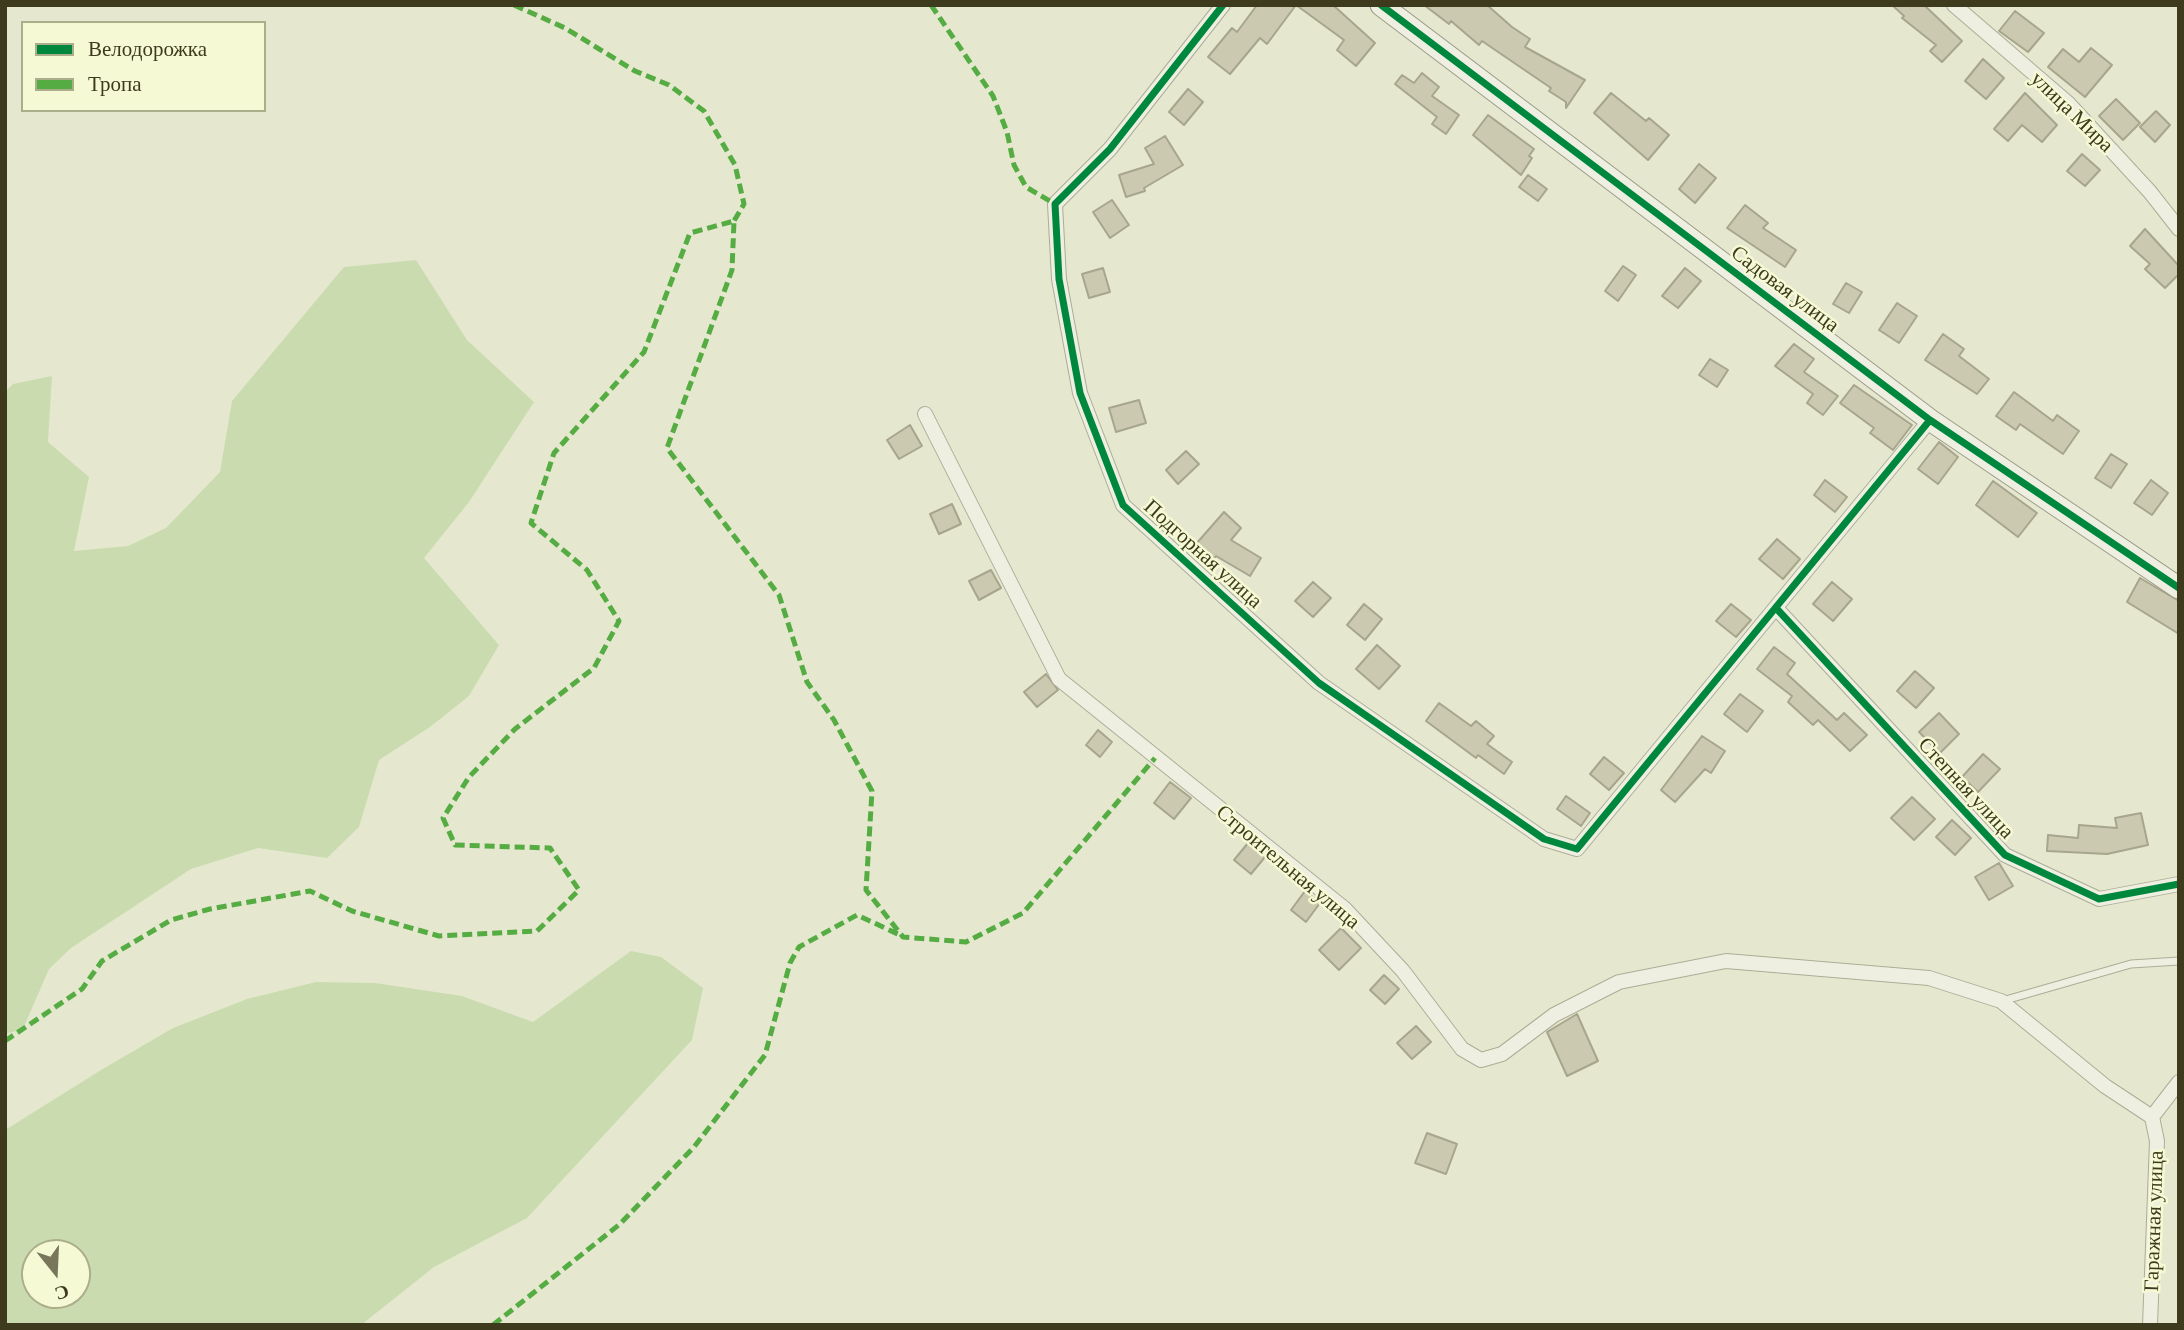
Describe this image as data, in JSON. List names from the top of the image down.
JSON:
{
  "streets": {
    "street": [
      "улица Мира",
      "Садовая улица",
      "Подгорная улица",
      "Степная улица",
      "Строительная улица",
      "Гаражная улица"
    ]
  },
  "crossings": [
    ["Подгорная улица", "Степная улица"],
    ["Строительная улица", "Гаражная улица"]
  ],
  "legend": ["Велодорожка", "Тропа"],
  "north": "bottom"
}
